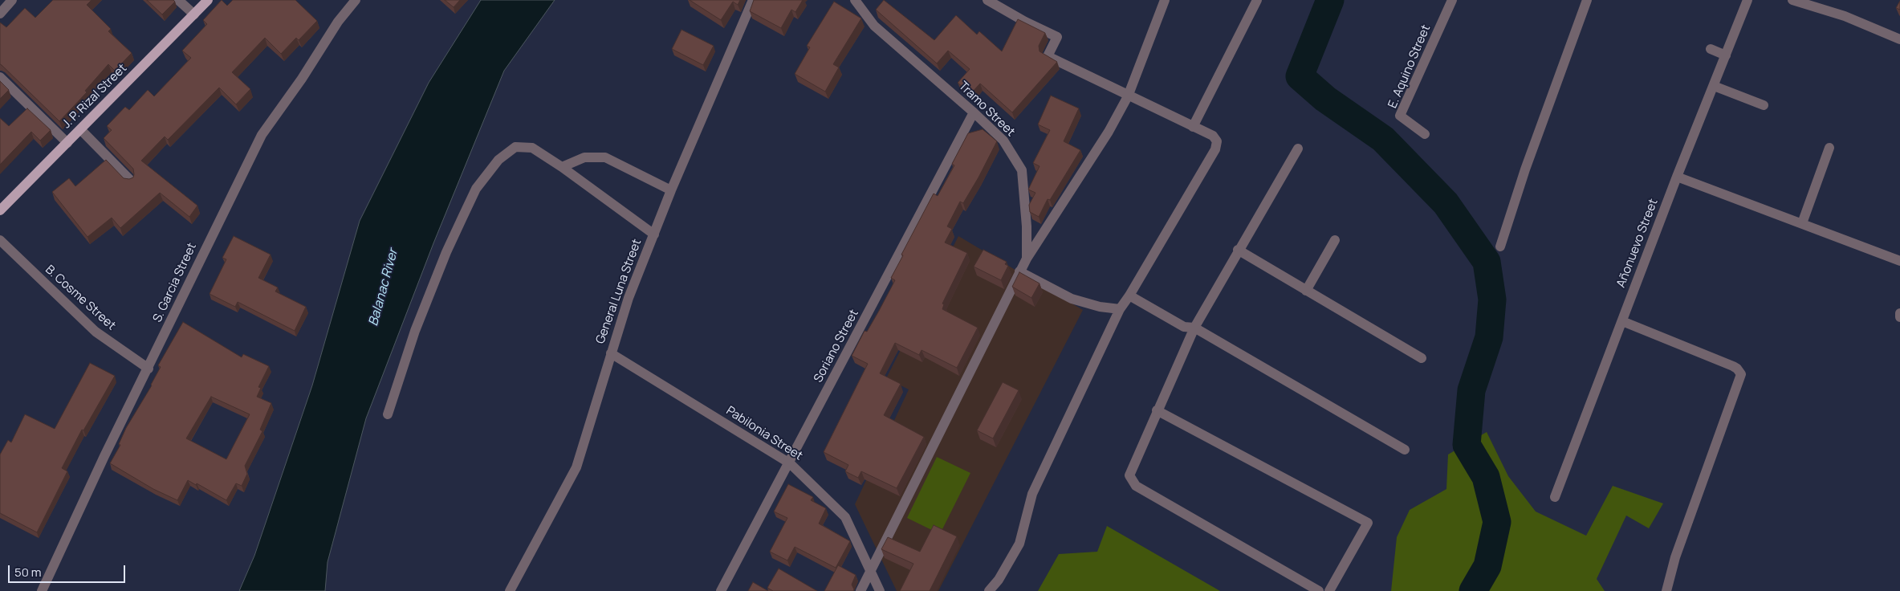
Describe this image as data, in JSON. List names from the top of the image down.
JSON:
{
  "streets": {
    "main road": ["J. P. Rizal Street"],
    "street": [
      "E. Aquino Street",
      "Tramo Street",
      "Añonuevo Street",
      "S. Garcia Street",
      "General Luna Street",
      "B. Cosme Street",
      "Soriano Street",
      "Pabilonia Street"
    ]
  },
  "crossings": [
    ["Tramo Street", "Soriano Street"],
    ["Tramo Street", "Pabilonia Street"],
    ["S. Garcia Street", "B. Cosme Street"],
    ["General Luna Street", "Pabilonia Street"],
    ["Soriano Street", "Pabilonia Street"]
  ],
  "water": ["Balanac River"],
  "scale_bar": "50 m"
}
